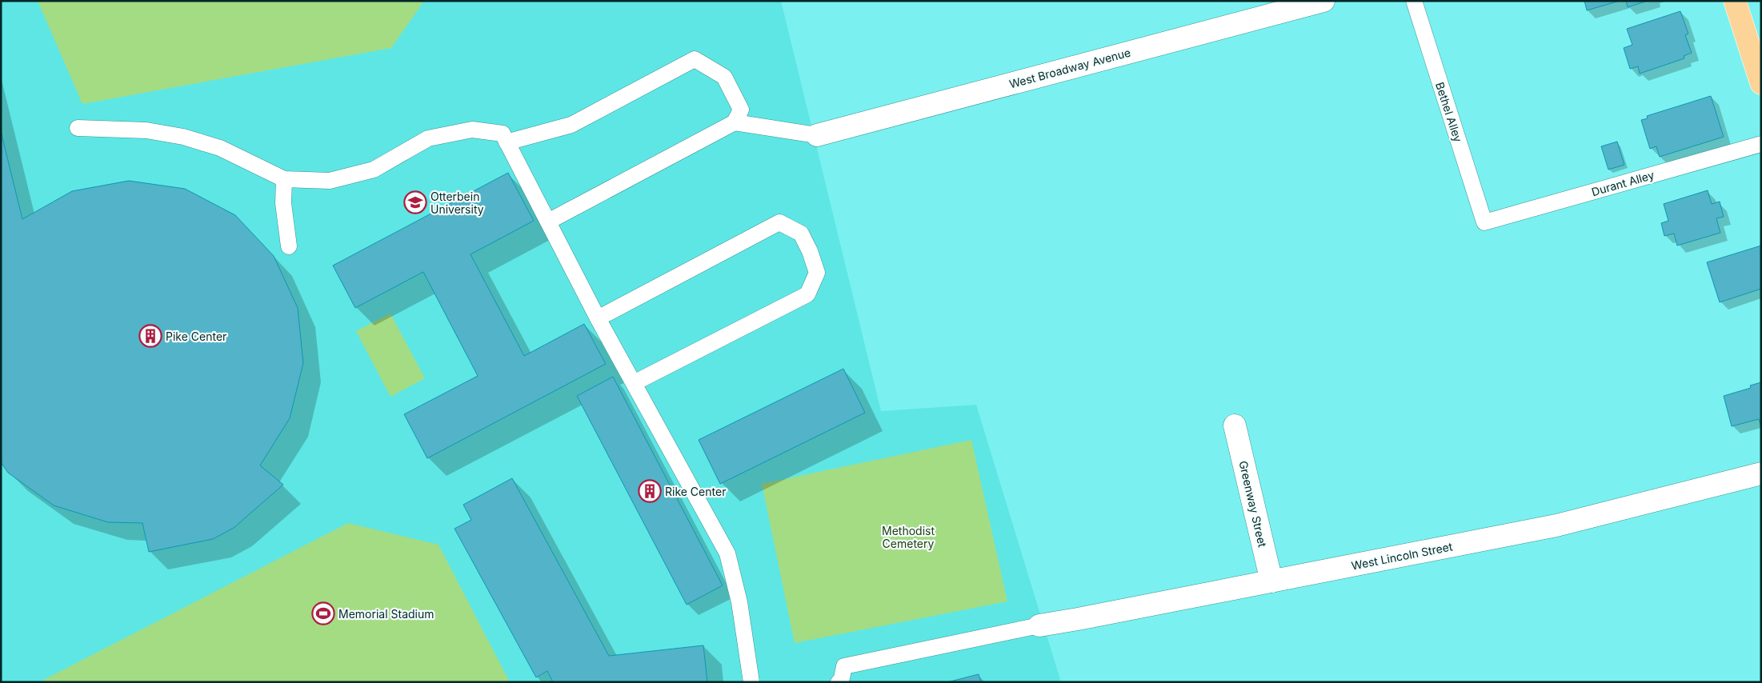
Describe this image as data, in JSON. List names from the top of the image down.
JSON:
{
  "streets": {
    "street": ["West Broadway Avenue", "Greenway Street", "West Lincoln Street"],
    "lane": ["Bethel Alley", "Durant Alley"]
  },
  "crossings": [
    ["Bethel Alley", "Durant Alley"],
    ["Greenway Street", "West Lincoln Street"]
  ],
  "parks": ["Methodist Cemetery"],
  "places": {
    "school or university": ["Otterbein University"],
    "building": ["Pike Center", "Rike Center"],
    "sports": ["Memorial Stadium"]
  }
}
